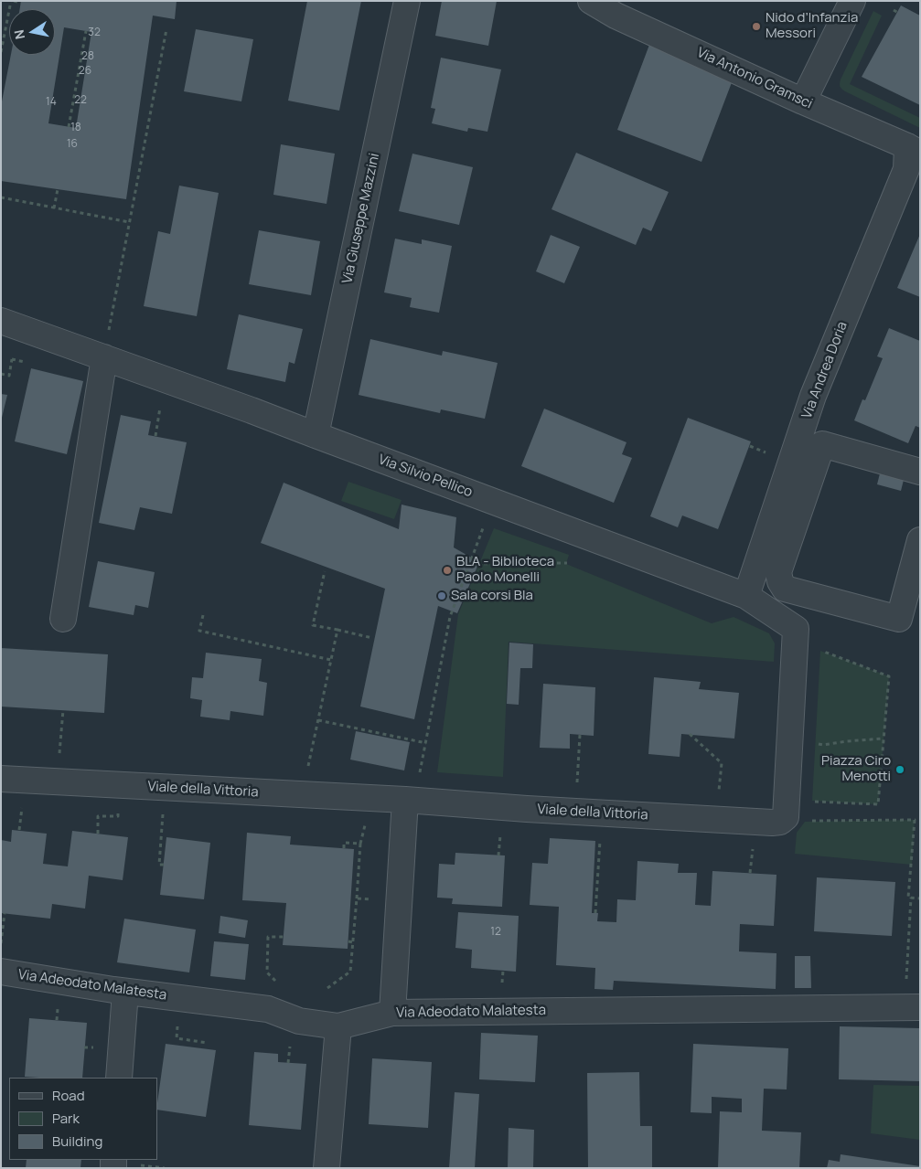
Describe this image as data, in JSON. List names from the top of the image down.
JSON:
{
  "streets": {
    "street": [
      "Via Antonio Gramsci",
      "Via Giuseppe Mazzini",
      "Via Andrea Doria",
      "Via Silvio Pellico",
      "Viale della Vittoria",
      "Via Adeodato Malatesta"
    ]
  },
  "crossings": [
    ["Via Antonio Gramsci", "Via Andrea Doria"],
    ["Via Giuseppe Mazzini", "Via Silvio Pellico"],
    ["Via Andrea Doria", "Via Silvio Pellico"],
    ["Via Andrea Doria", "Viale della Vittoria"],
    ["Via Silvio Pellico", "Viale della Vittoria"]
  ],
  "places": [
    "Nido d’Infanzia Messori",
    "BLA - Biblioteca Paolo Monelli",
    "Sala corsi Bla",
    "Piazza Ciro Menotti"
  ],
  "house_numbers": [
    "32",
    "28",
    "26",
    "22",
    "14",
    "18",
    "16",
    "12"
  ],
  "legend": ["Road", "Park", "Building"],
  "north": "left"
}
